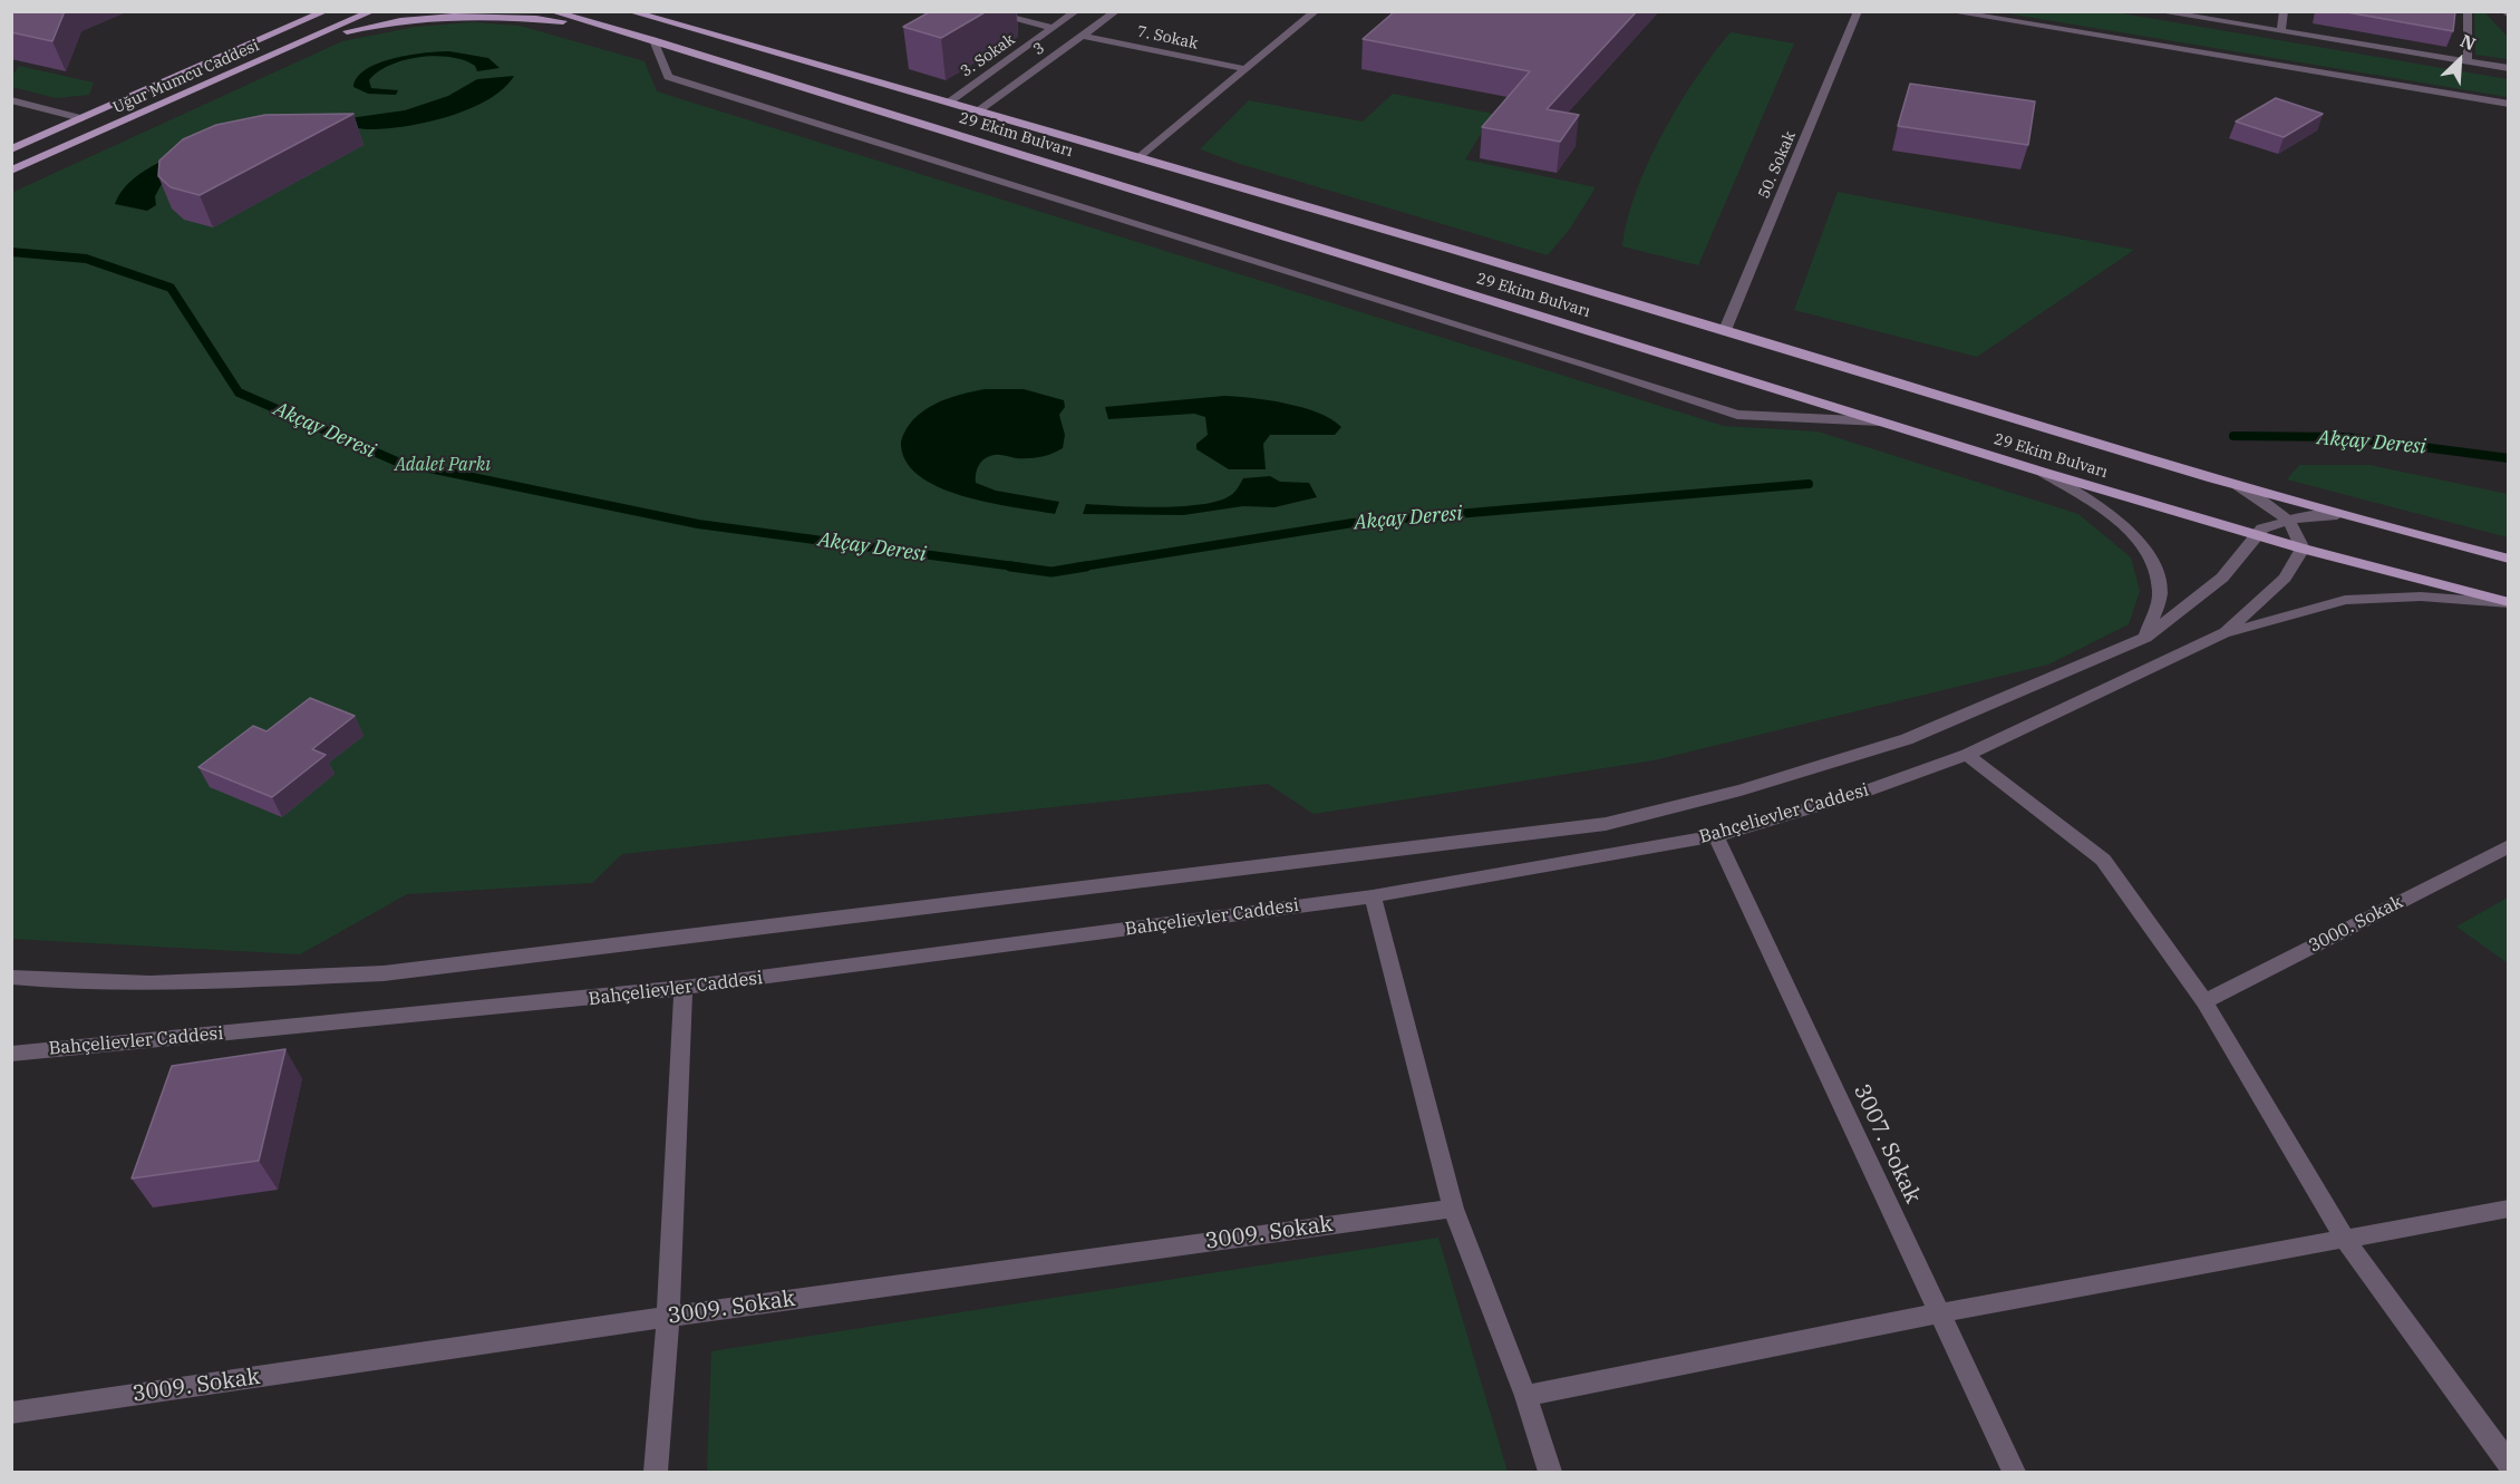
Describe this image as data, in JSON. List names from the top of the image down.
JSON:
{
  "streets": {
    "main road": ["Uğur Mumcu Caddesi", "29 Ekim Bulvarı"],
    "street": [
      "7. Sokak",
      "3",
      "3. Sokak",
      "50. Sokak",
      "Bahçelievler Caddesi",
      "3000. Sokak",
      "3007. Sokak",
      "3009. Sokak"
    ]
  },
  "crossings": [
    ["7. Sokak", "3"],
    ["3", "29 Ekim Bulvarı"],
    ["3. Sokak", "29 Ekim Bulvarı"],
    ["29 Ekim Bulvarı", "50. Sokak"],
    ["29 Ekim Bulvarı", "Bahçelievler Caddesi"],
    ["Bahçelievler Caddesi", "3007. Sokak"]
  ],
  "water": ["Akçay Deresi"],
  "parks": ["Adalet Parkı"],
  "north": "top right"
}
